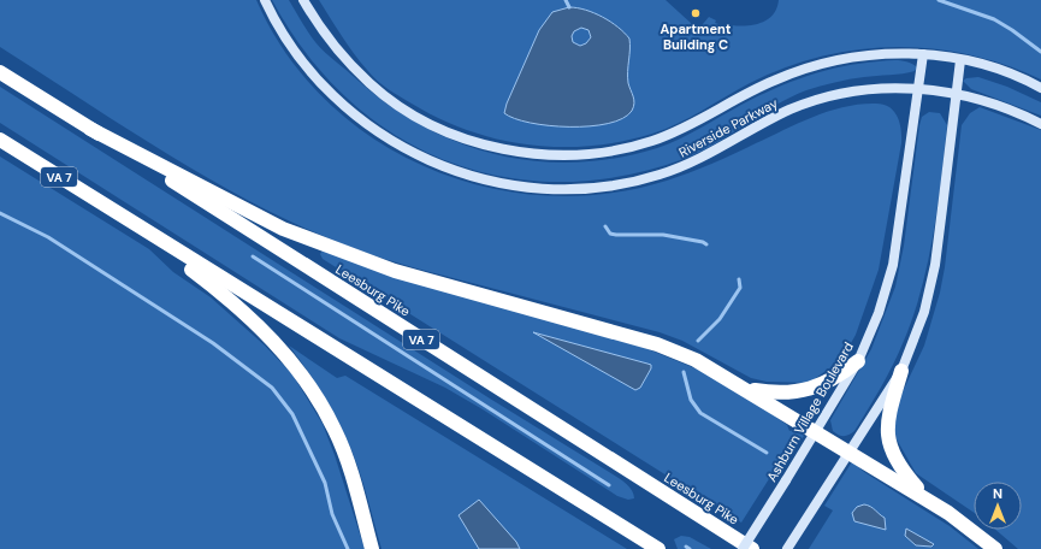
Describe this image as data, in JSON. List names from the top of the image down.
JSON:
{
  "streets": {
    "highway": ["VA 7", "Leesburg Pike"],
    "main road": ["Riverside Parkway", "Ashburn Village Boulevard"]
  },
  "crossings": [
    ["Riverside Parkway", "Ashburn Village Boulevard"]
  ],
  "places": ["Apartment Building C"],
  "north": "top"
}
